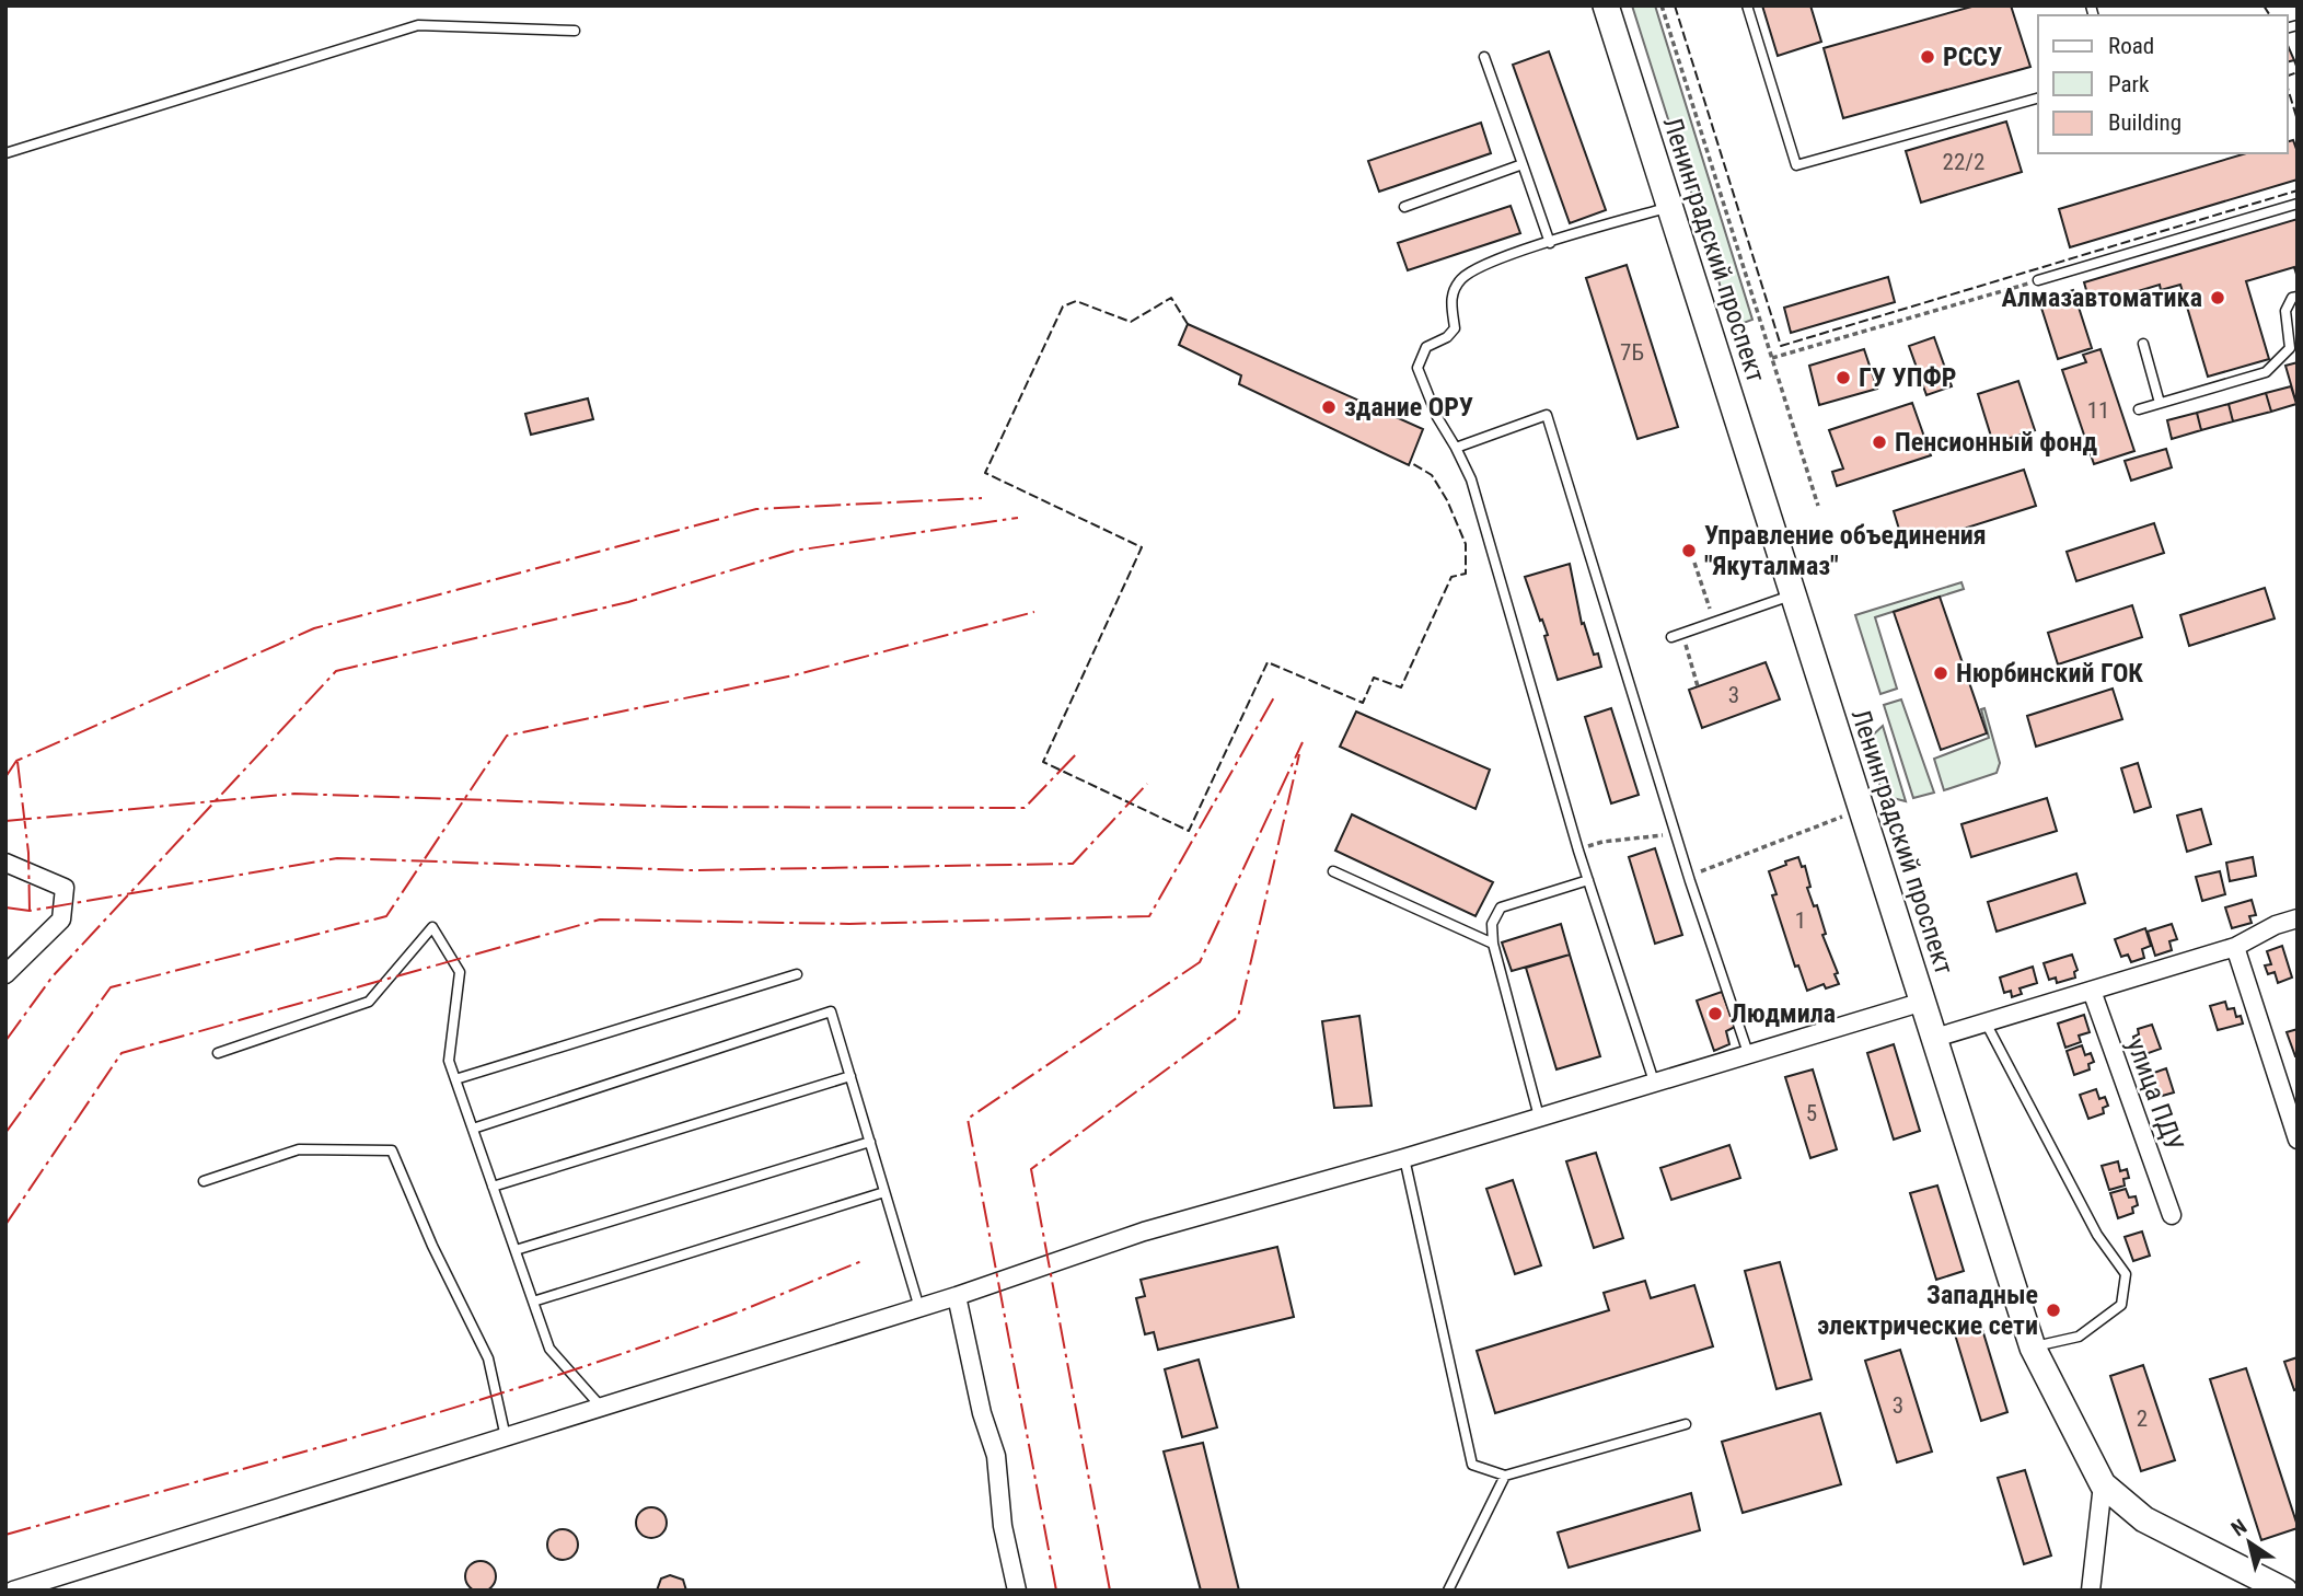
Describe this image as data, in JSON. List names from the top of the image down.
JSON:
{
  "streets": {
    "main road": ["Ленинградский проспект"],
    "street": ["улица ПДУ"]
  },
  "places": [
    "РССУ",
    "Алмазавтоматика",
    "ГУ УПФР",
    "здание ОРУ",
    "Пенсионный фонд",
    "Управление объединения \"Якуталмаз\"",
    "Нюрбинский ГОК",
    "Людмила",
    "Западные электрические сети"
  ],
  "house_numbers": [
    "22/2",
    "7Б",
    "11",
    "3",
    "1",
    "5",
    "3",
    "2"
  ],
  "legend": ["Road", "Park", "Building"],
  "north": "top left"
}
